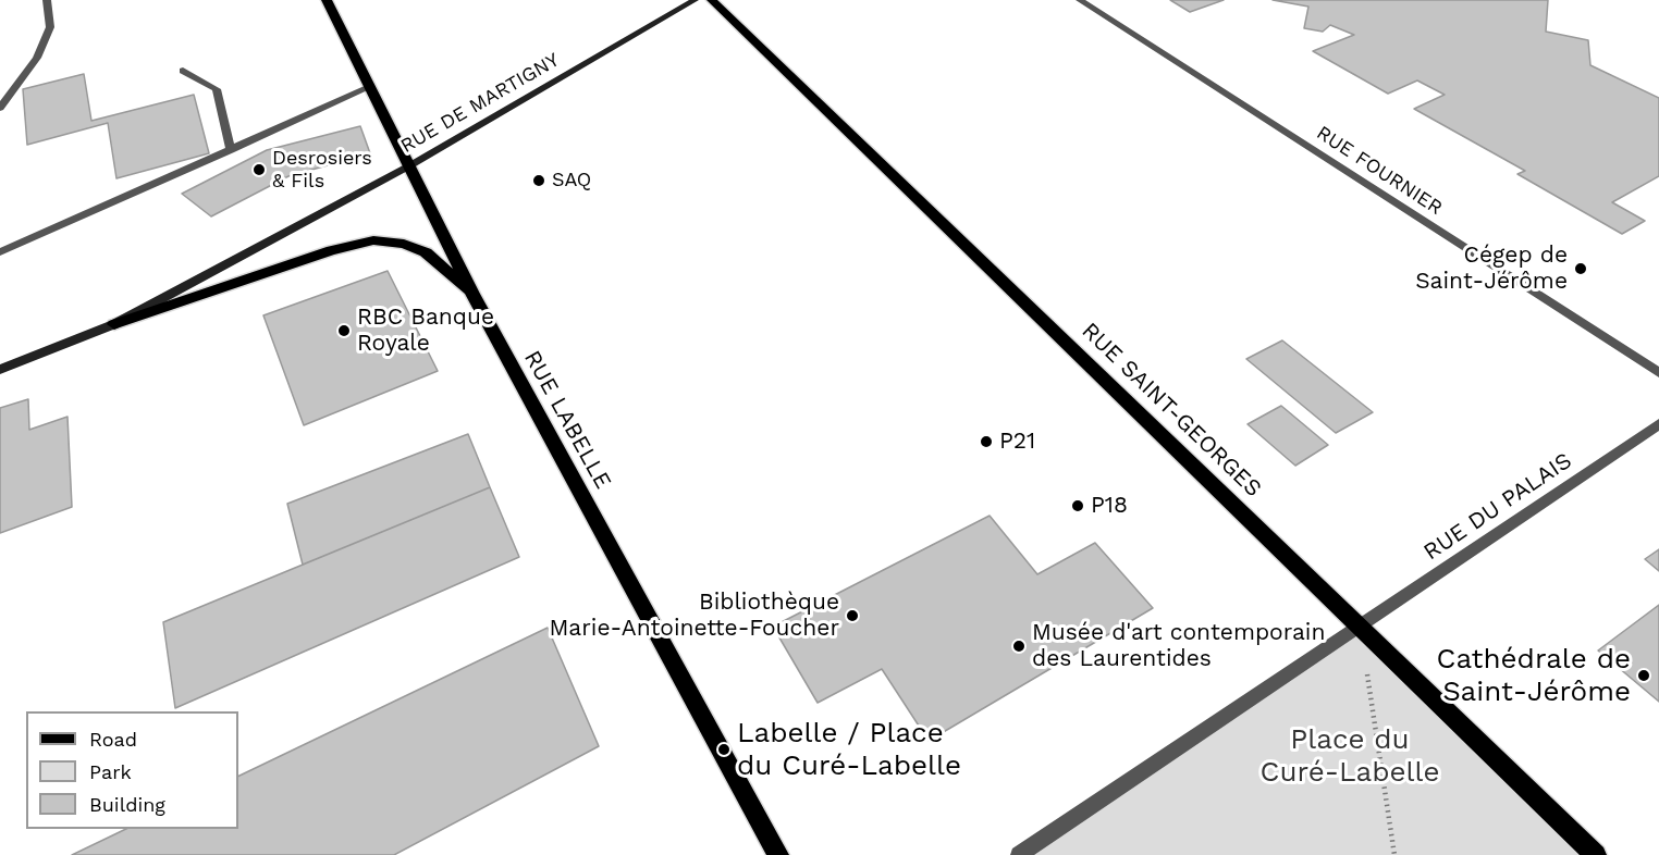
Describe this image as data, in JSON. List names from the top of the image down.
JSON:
{
  "streets": {
    "main road": ["RUE DE MARTIGNY", "RUE SAINT-GEORGES", "RUE LABELLE"],
    "street": ["RUE FOURNIER", "RUE DU PALAIS"]
  },
  "crossings": [
    ["RUE DE MARTIGNY", "RUE LABELLE"],
    ["RUE SAINT-GEORGES", "RUE DU PALAIS"]
  ],
  "parks": ["Place du Curé-Labelle"],
  "places": [
    "Desrosiers & Fils",
    "SAQ",
    "Cégep de Saint-Jérôme",
    "RBC Banque Royale",
    "P21",
    "P18",
    "Bibliothèque Marie-Antoinette-Foucher",
    "Musée d'art contemporain des Laurentides",
    "Cathédrale de Saint-Jérôme",
    "Labelle / Place du Curé-Labelle"
  ],
  "legend": ["Road", "Park", "Building"]
}
